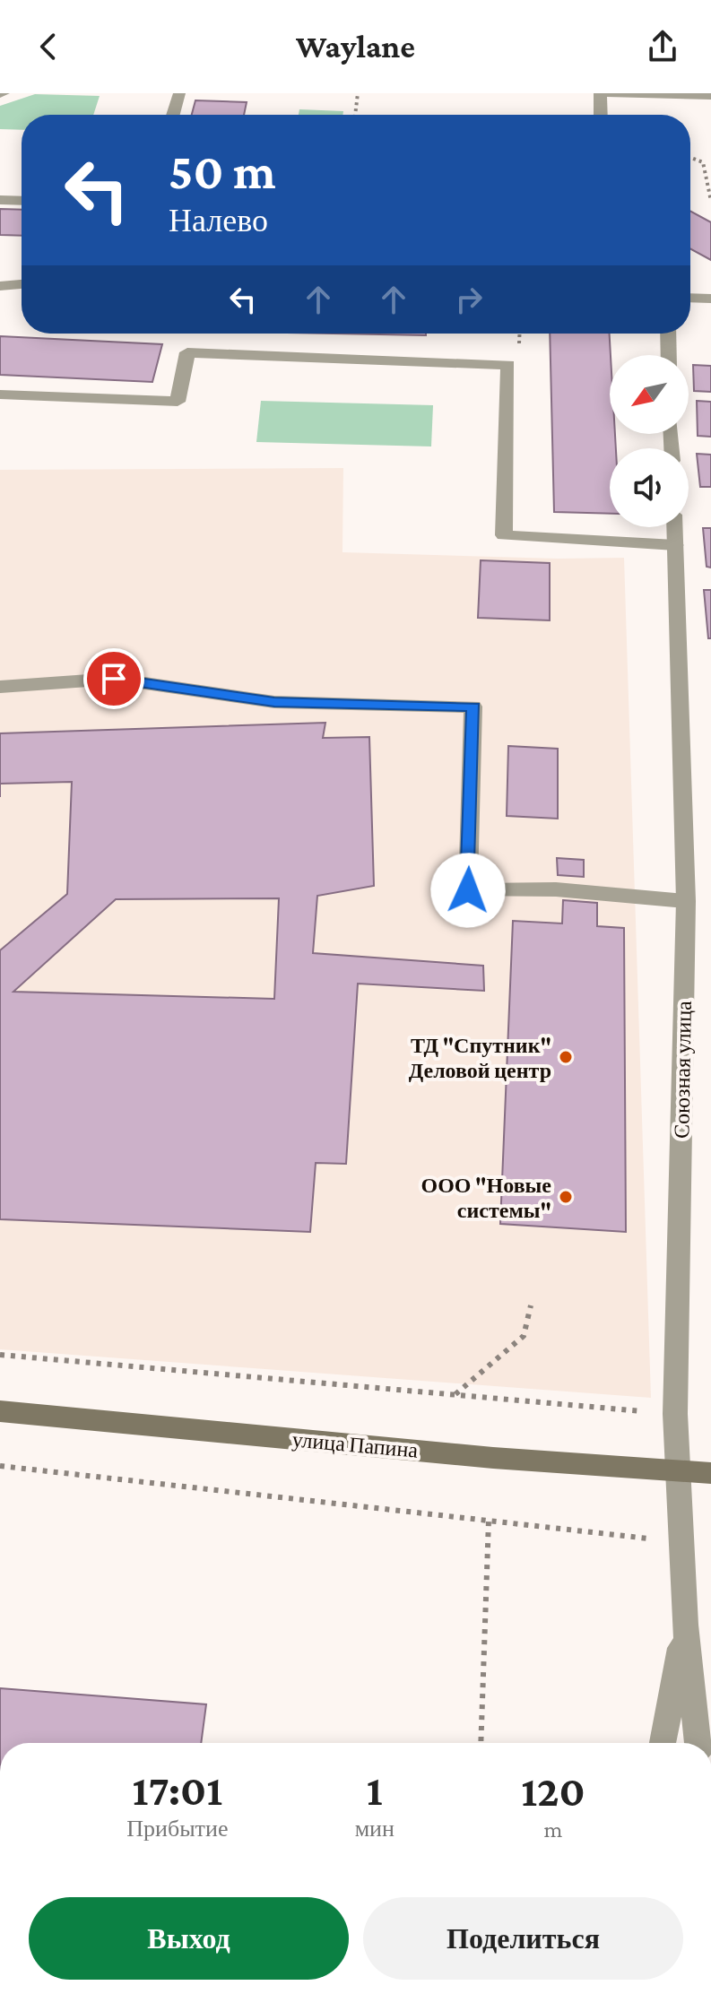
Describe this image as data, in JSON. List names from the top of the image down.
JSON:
{
  "streets": {
    "street": ["Союзная улица", "улица Папина"]
  },
  "crossings": [
    ["Союзная улица", "улица Папина"]
  ],
  "places": ["ТД \"Спутник\" Деловой центр", "ООО \"Новые системы\""],
  "north": "bottom left",
  "page": {
    "header": "Waylane",
    "turn": ["50 m", "Налево"],
    "eta": [
      "17:01",
      "Прибытие",
      "1",
      "мин",
      "120",
      "m"
    ],
    "buttons": ["Выход", "Поделиться"]
  }
}
